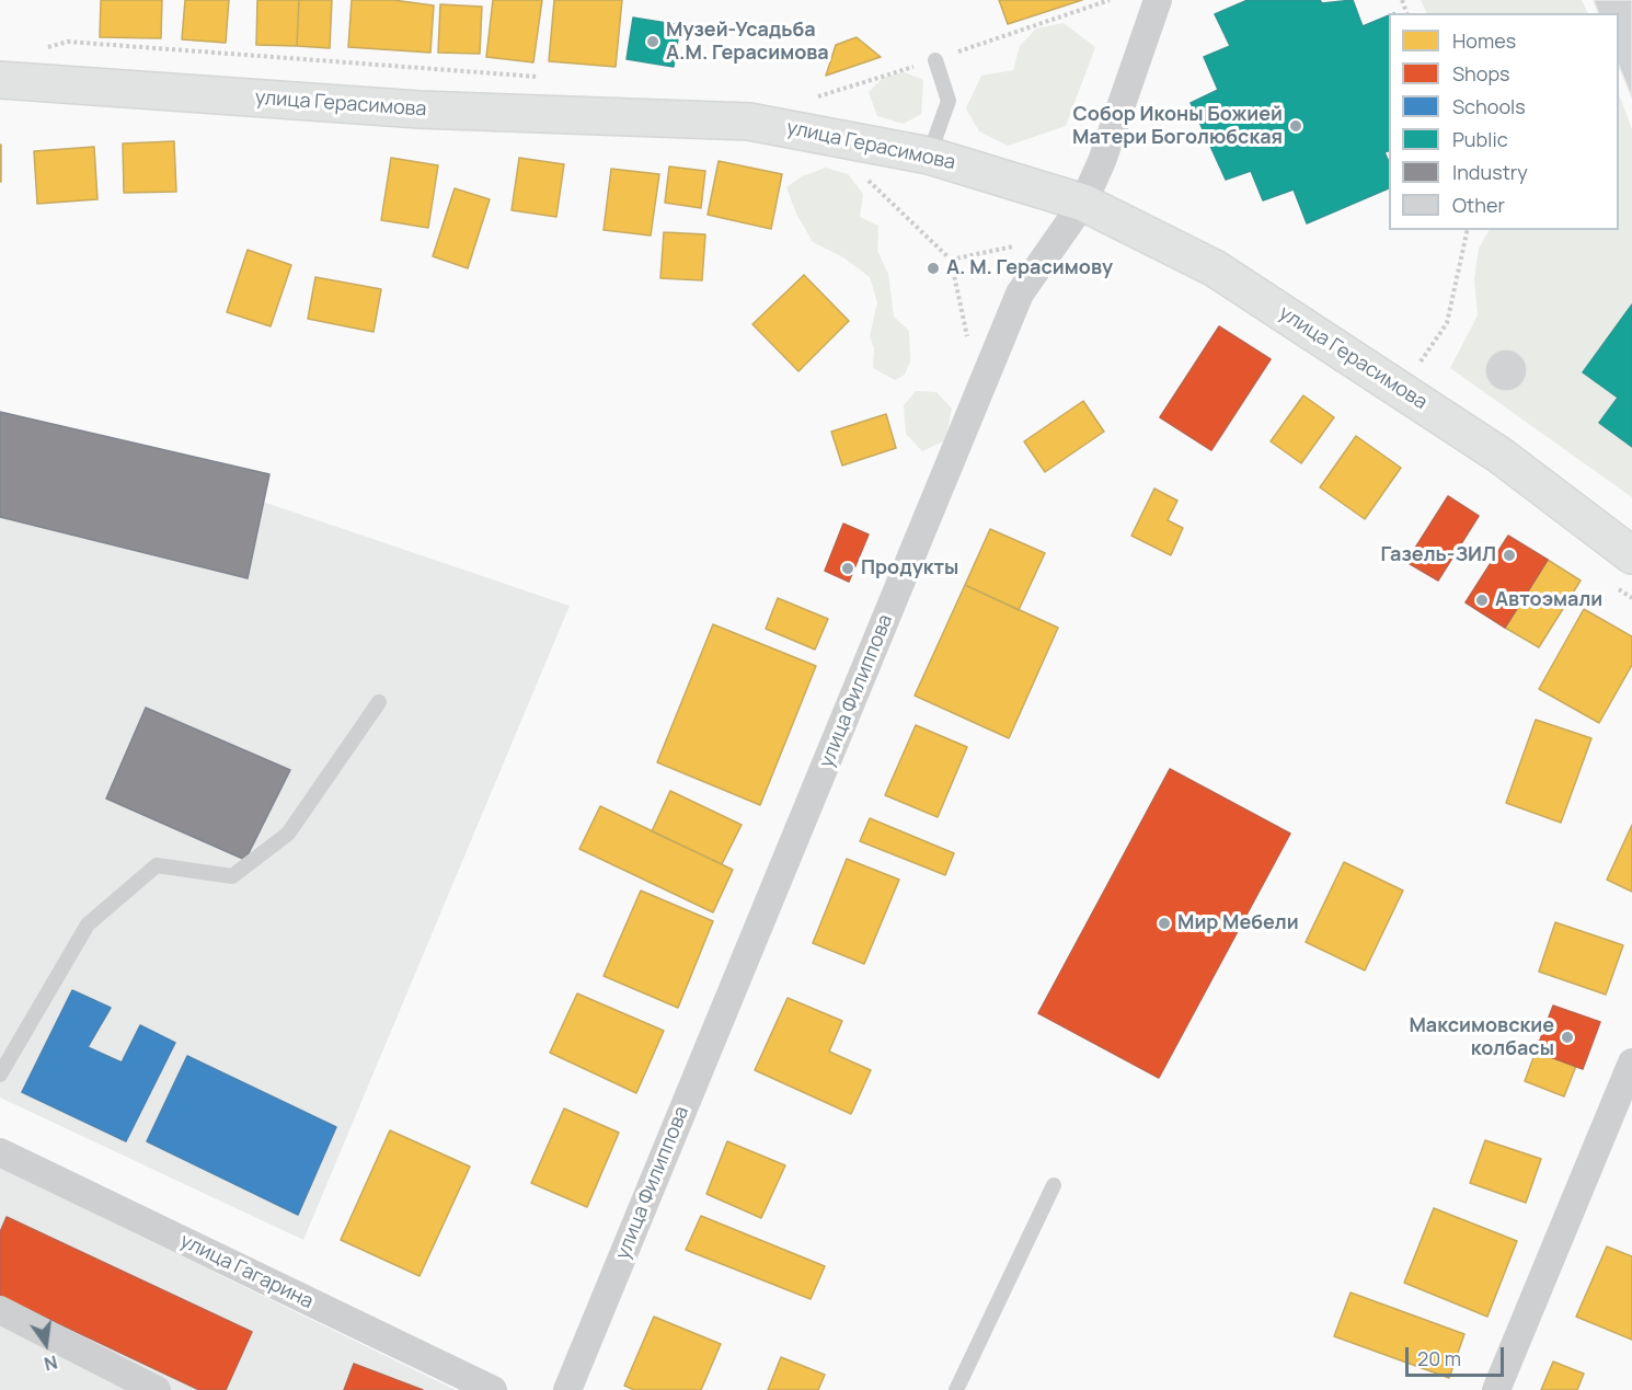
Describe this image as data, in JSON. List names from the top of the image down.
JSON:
{
  "streets": {
    "main road": ["улица Герасимова"],
    "street": ["улица Филиппова", "улица Гагарина"]
  },
  "crossings": [
    ["улица Герасимова", "улица Филиппова"]
  ],
  "places": [
    "Музей-Усадьба А.М. Герасимова",
    "Собор Иконы Божией Матери Боголюбская",
    "А. М. Герасимову",
    "Газель-ЗИЛ",
    "Продукты",
    "Автоэмали",
    "Мир Мебели",
    "Максимовские колбасы"
  ],
  "legend": [
    "Homes",
    "Shops",
    "Schools",
    "Public",
    "Industry",
    "Other"
  ],
  "scale_bar": "20 m",
  "north": "bottom"
}
